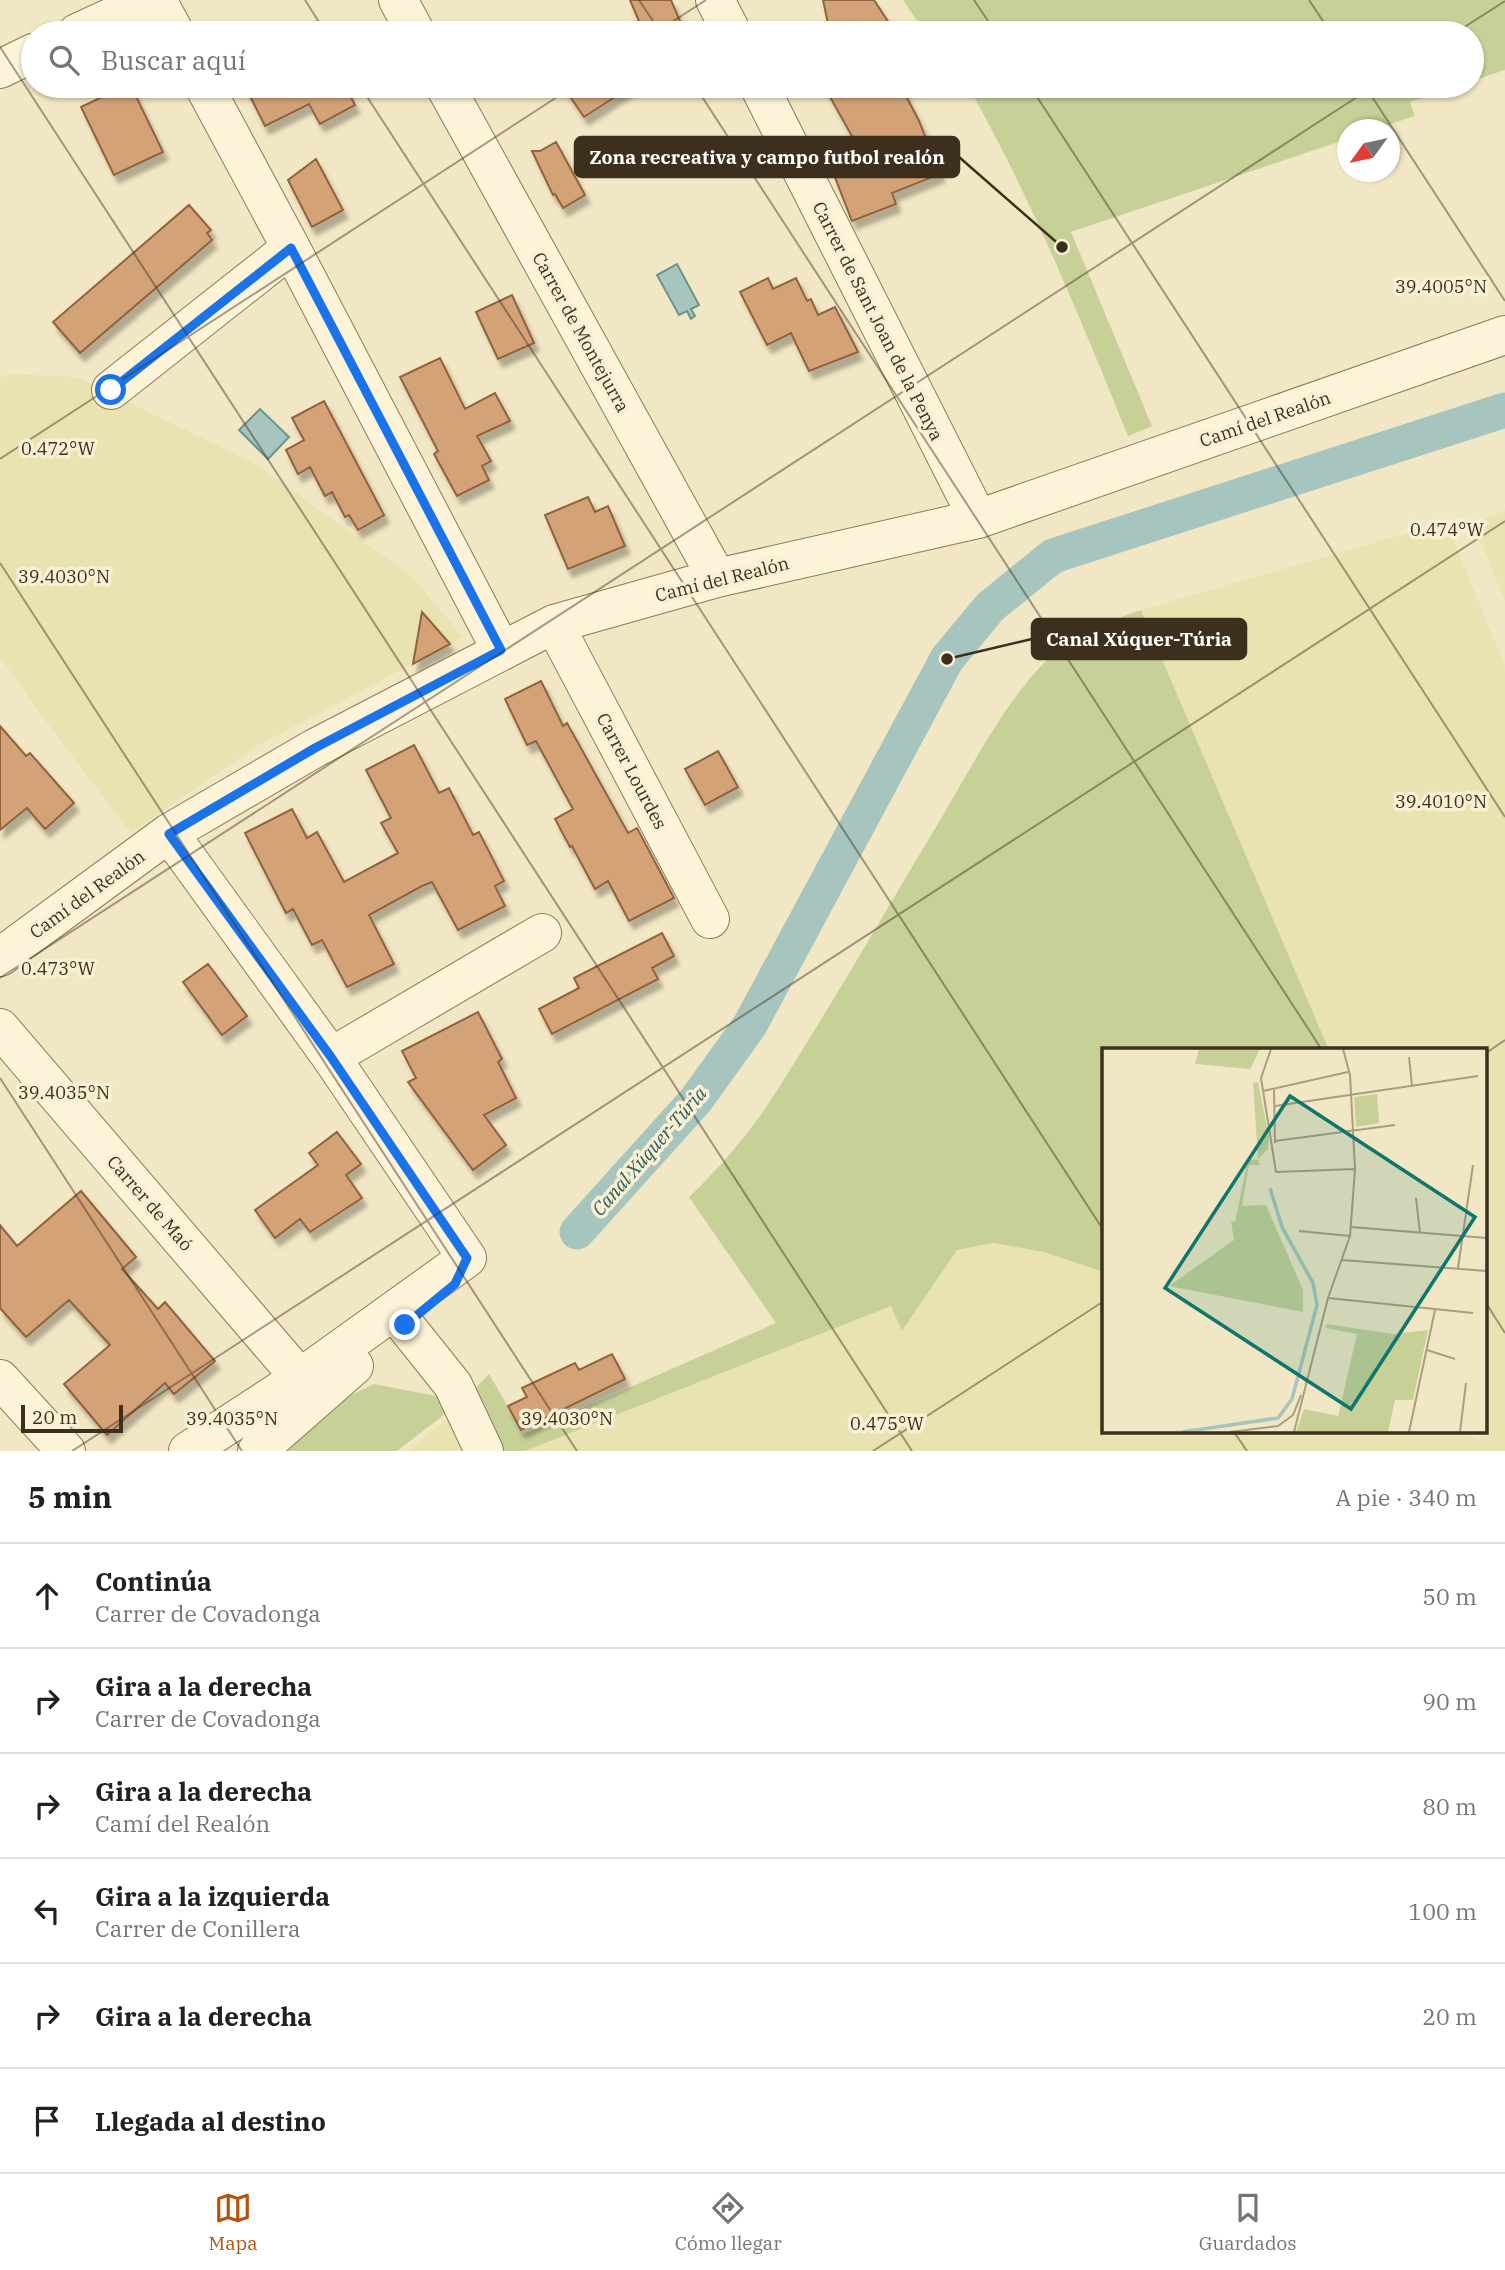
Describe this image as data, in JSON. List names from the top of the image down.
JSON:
{
  "streets": {
    "street": [
      "Carrer de Sant Joan de la Penya",
      "Carrer de Montejurra",
      "Camí del Realón",
      "Carrer Lourdes",
      "Carrer de Maó"
    ]
  },
  "crossings": [
    ["Carrer de Sant Joan de la Penya", "Camí del Realón"],
    ["Carrer de Montejurra", "Camí del Realón"],
    ["Camí del Realón", "Carrer Lourdes"]
  ],
  "water": ["Canal Xúquer-Túria"],
  "places": ["Zona recreativa y campo futbol realón", "Canal Xúquer-Túria"],
  "scale_bar": "20 m",
  "north": "bottom left",
  "page": {
    "search": "Buscar aquí",
    "scale": "20 m",
    "heading": ["5 min", "A pie · 340 m"],
    "list": [
      ["Continúa", "Carrer de Covadonga", "50 m"],
      ["Gira a la derecha", "Carrer de Covadonga", "90 m"],
      ["Gira a la derecha", "Camí del Realón", "80 m"],
      ["Gira a la izquierda", "Carrer de Conillera", "100 m"],
      ["Gira a la derecha", "20 m"],
      "Llegada al destino"
    ],
    "nav": ["Mapa", "Cómo llegar", "Guardados"]
  },
  "coordinates": [
    "39.4005°N",
    "0.472°W",
    "0.474°W",
    "39.4030°N",
    "39.4010°N",
    "0.473°W",
    "39.4035°N",
    "0.475°W"
  ]
}
